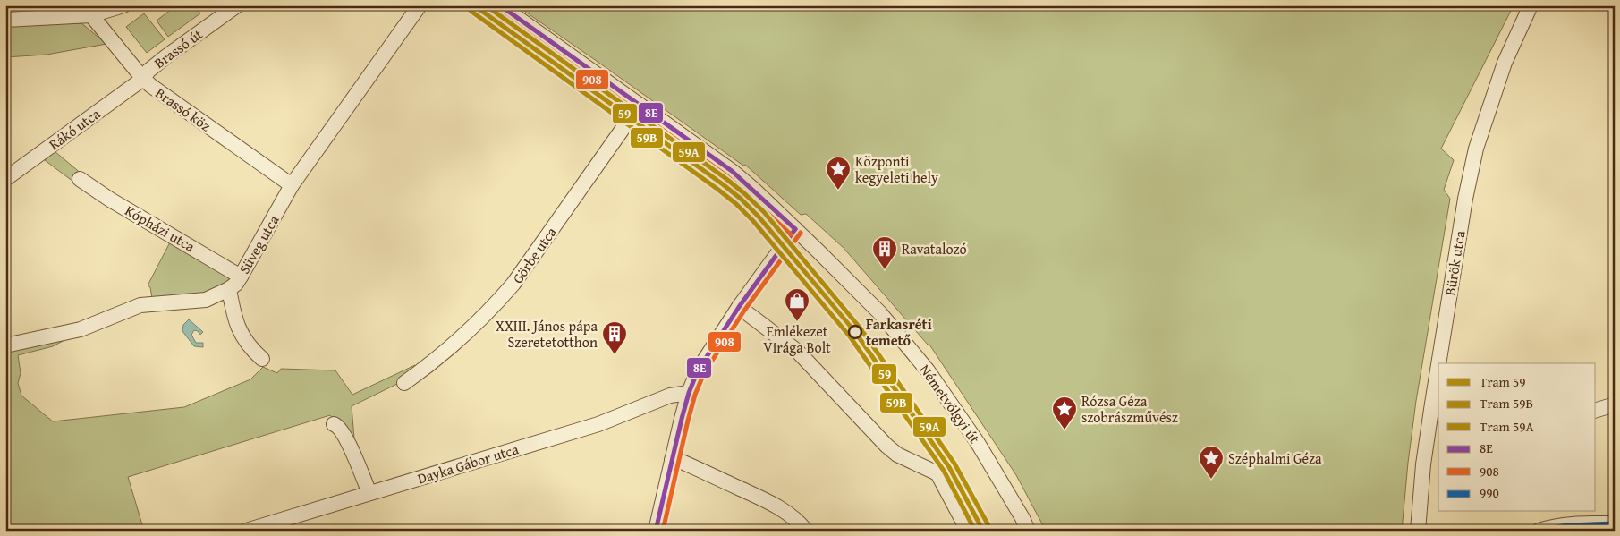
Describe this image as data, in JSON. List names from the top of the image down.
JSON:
{
  "streets": {
    "street": [
      "Brassó út",
      "Brassó köz",
      "Rákó utca",
      "Kópházi utca",
      "Süveg utca",
      "Görbe utca",
      "Bürök utca",
      "Németvölgyi út",
      "Dayka Gábor utca"
    ]
  },
  "crossings": [
    ["Brassó út", "Brassó köz"],
    ["Brassó út", "Rákó utca"],
    ["Brassó köz", "Rákó utca"],
    ["Brassó köz", "Süveg utca"],
    ["Kópházi utca", "Süveg utca"],
    ["Görbe utca", "Németvölgyi út"]
  ],
  "places": {
    "place": ["Központi kegyeleti hely", "Rózsa Géza szobrászművész", "Széphalmi Géza"],
    "building": ["Ravatalozó", "XXIII. János pápa Szeretetotthon"],
    "shop": ["Emlékezet Virága Bolt"],
    "other": ["Farkasréti temető"]
  },
  "lines": [
    "tram line 59",
    "tram line 59A",
    "transit line 8E",
    "tram line 59B",
    "transit line 908",
    "transit line 990"
  ],
  "legend": [
    "Tram 59",
    "Tram 59B",
    "Tram 59A",
    "8E",
    "908",
    "990"
  ]
}
